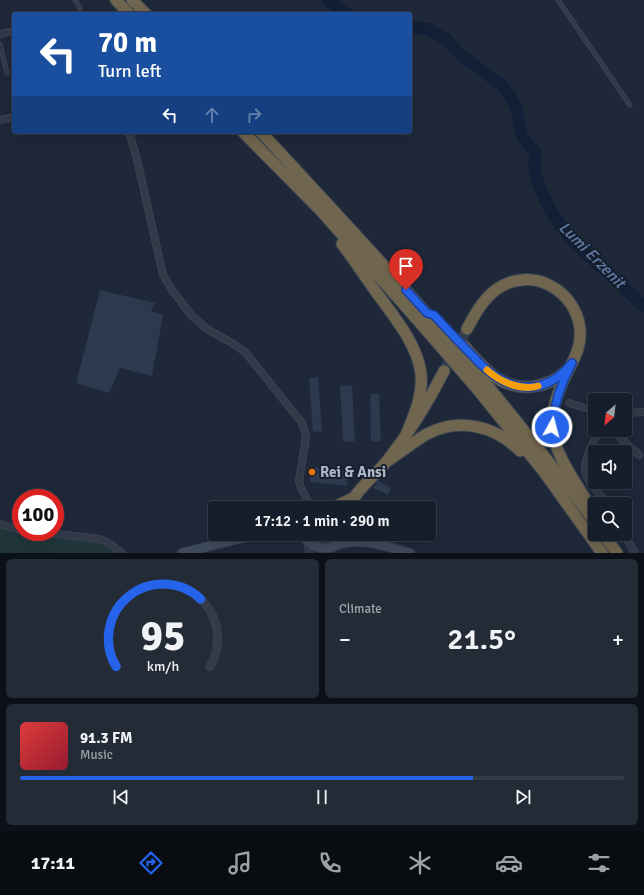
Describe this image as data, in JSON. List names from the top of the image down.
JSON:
{
  "water": ["Lumi Erzenit"],
  "places": ["Rei & Ansi"],
  "north": "bottom left",
  "page": {
    "turn": ["70 m", "Turn left"],
    "limit": "100",
    "trip": "17:12 · 1 min · 290 m",
    "tile": "Climate",
    "heat": ["−", "21.5°", "+"],
    "song": ["91.3 FM", "Music"],
    "tabs": "17:11",
    "gauge": ["95", "km/h"]
  }
}
